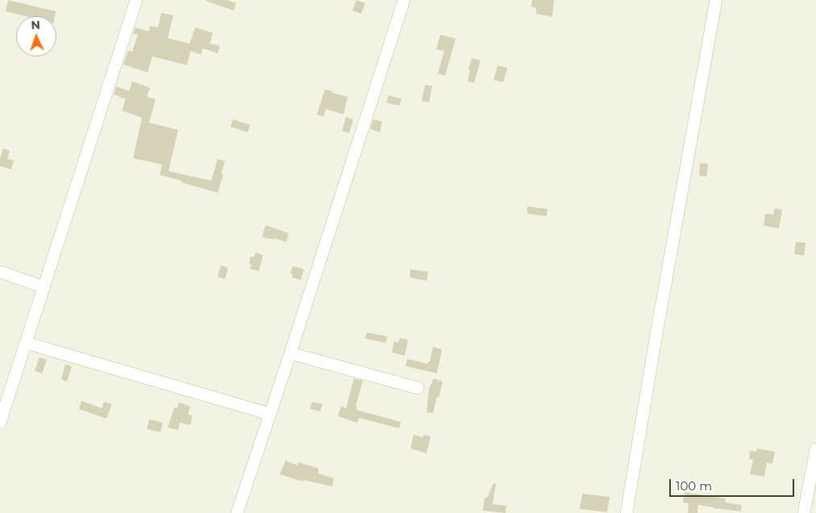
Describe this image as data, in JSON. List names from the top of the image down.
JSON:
{
  "scale_bar": "100 m",
  "north": "top"
}
